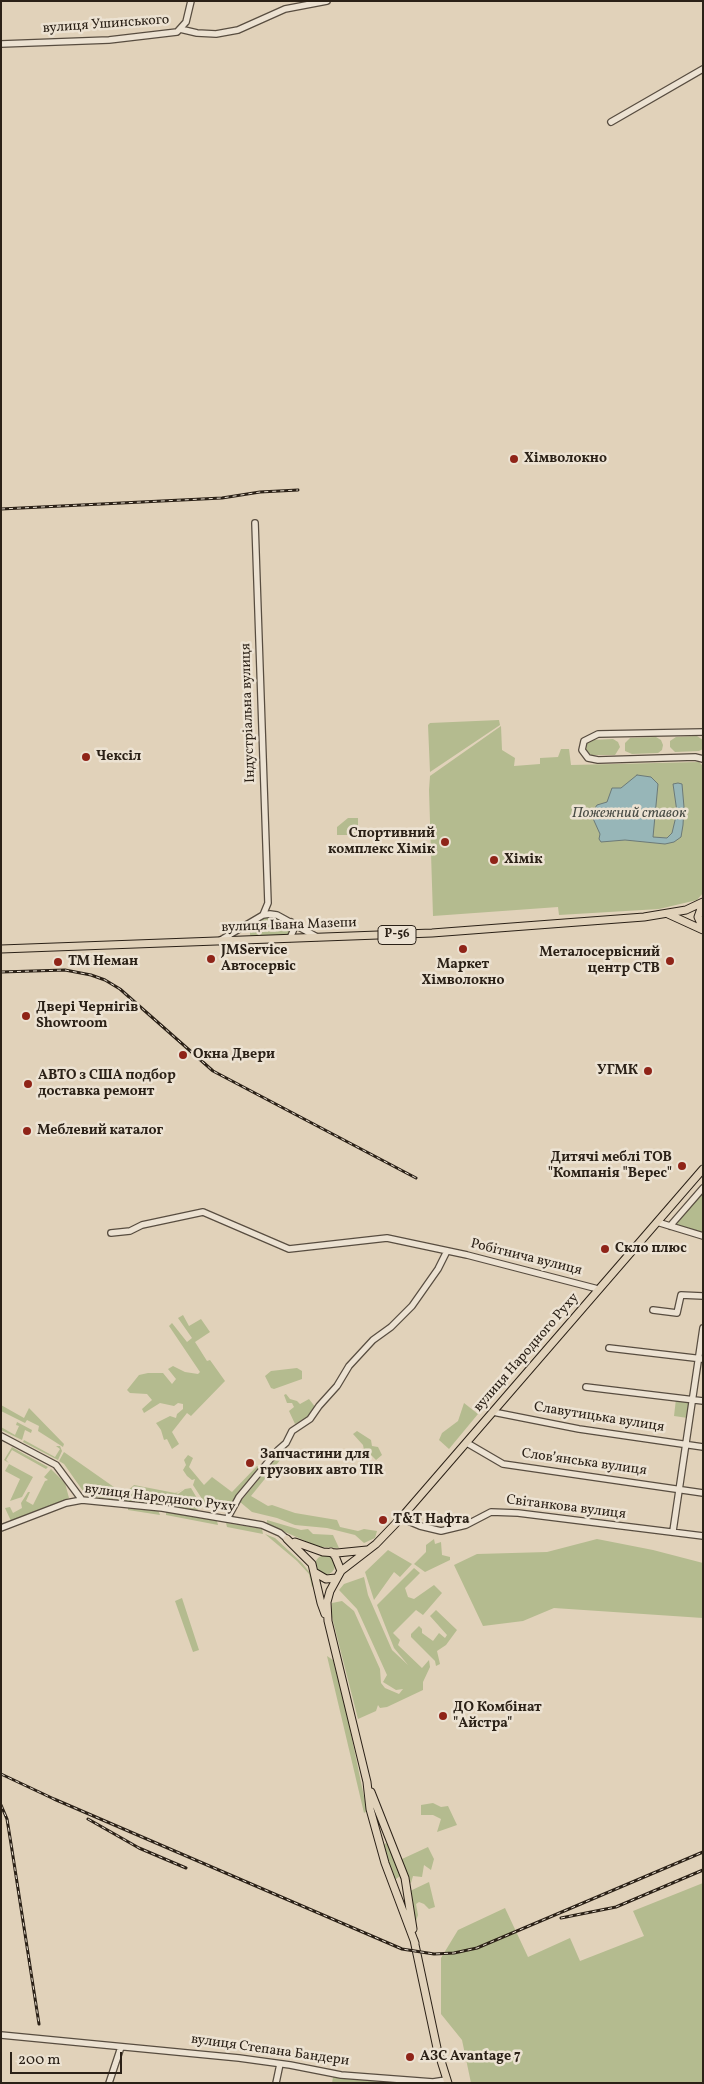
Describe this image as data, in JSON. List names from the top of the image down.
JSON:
{
  "streets": {
    "main road": ["вулиця Івана Мазепи", "Р-56", "вулиця Народного Руху"],
    "street": [
      "вулиця Ушинського",
      "Індустріальна вулиця",
      "Робітнича вулиця",
      "Славутицька вулиця",
      "Словʼянська вулиця",
      "Світанкова вулиця",
      "вулиця Степана Бандери"
    ]
  },
  "crossings": [
    ["Робітнича вулиця", "вулиця Народного Руху"],
    ["вулиця Народного Руху", "Славутицька вулиця"],
    ["вулиця Народного Руху", "Словʼянська вулиця"],
    ["вулиця Народного Руху", "Світанкова вулиця"]
  ],
  "water": ["Пожежний ставок"],
  "places": [
    "Хімволокно",
    "Чексіл",
    "Спортивний комплекс Хімік",
    "Хімік",
    "Маркет Хімволокно",
    "JMService Автосервіс",
    "Металосервісний центр СТВ",
    "ТМ Неман",
    "Двері Чернігів Showroom",
    "Окна Двери",
    "УГМК",
    "АВТО з США подбор доставка ремонт",
    "Меблевий каталог",
    "Дитячі меблі ТОВ \"Компанія \"Верес\"",
    "Скло плюс",
    "Запчастини для грузових авто TIR",
    "Т&Т Нафта",
    "ДО Комбінат \"Айстра\"",
    "АЗС Avantage 7"
  ],
  "scale_bar": "200 m"
}
